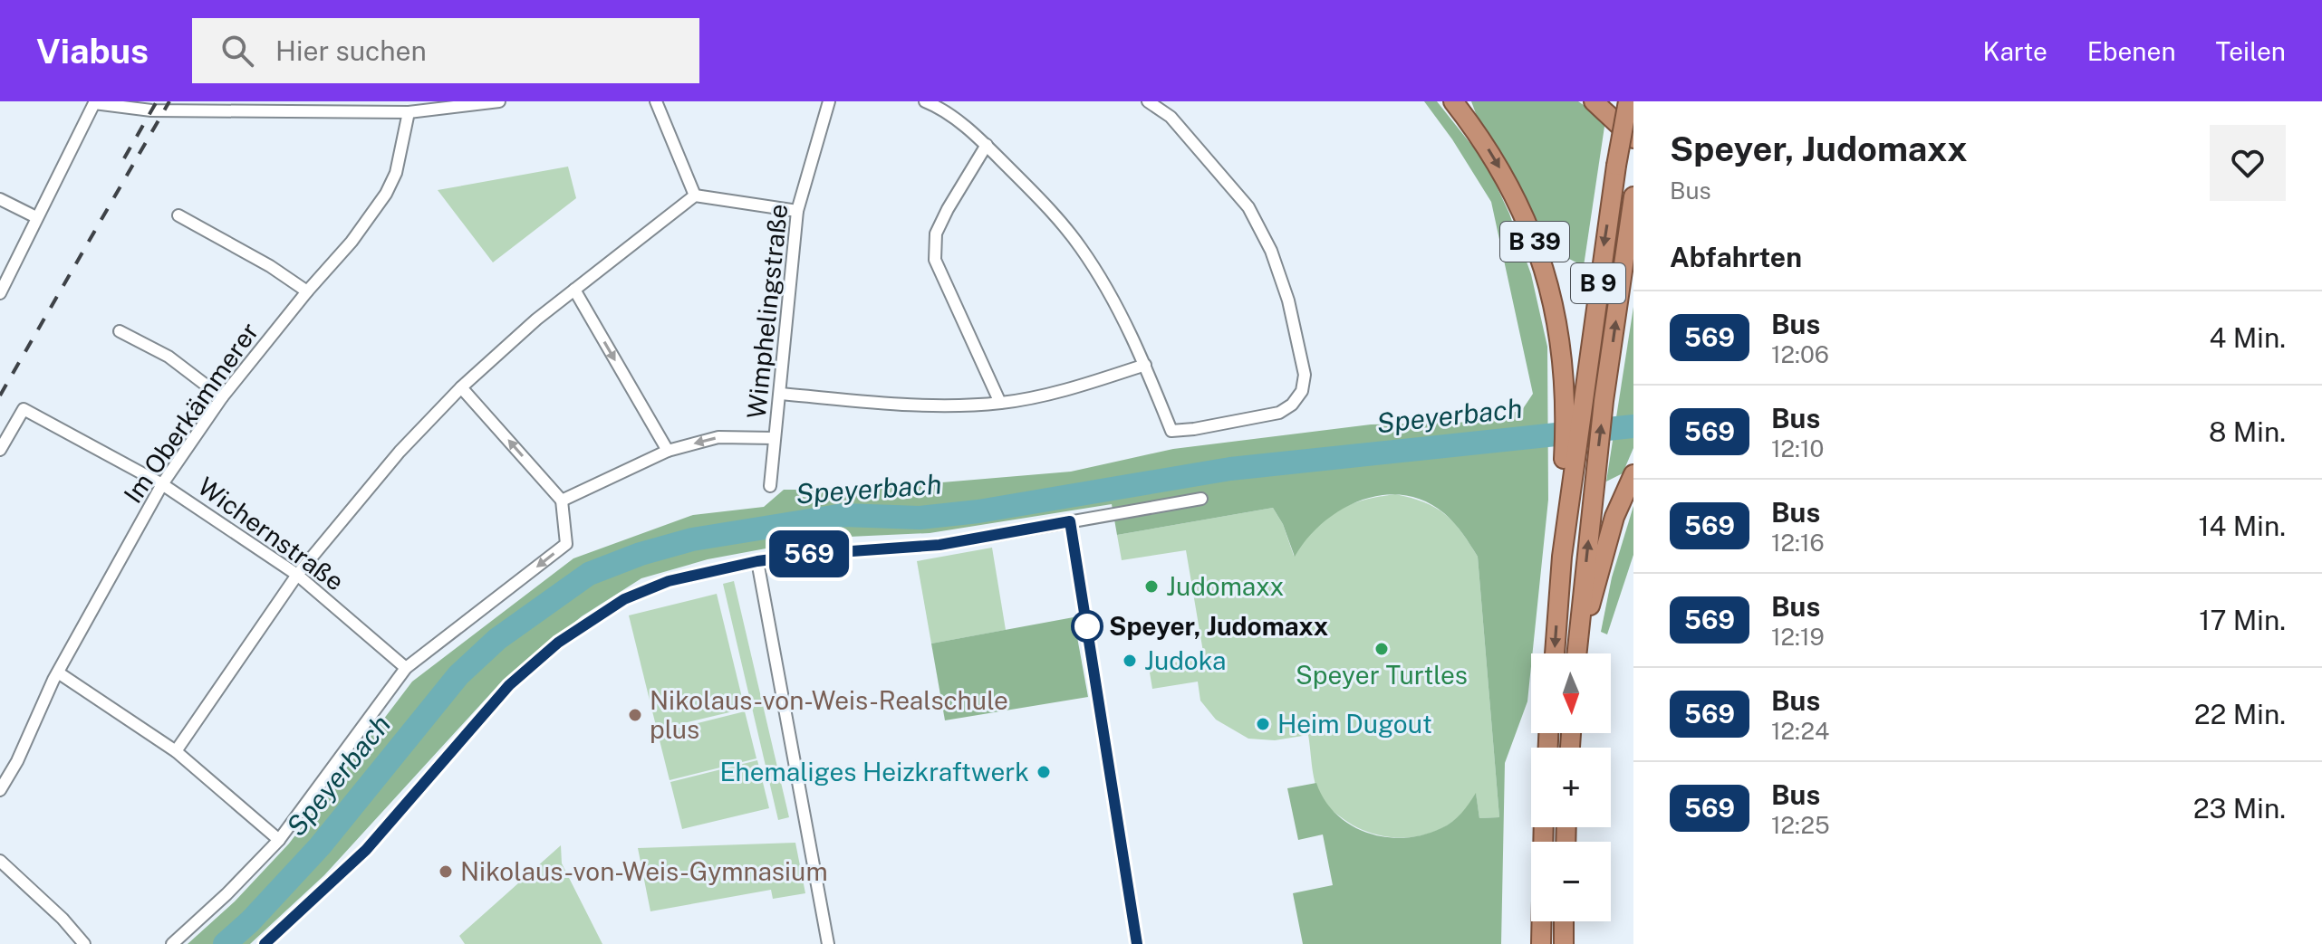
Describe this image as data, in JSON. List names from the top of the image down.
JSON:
{
  "streets": {
    "highway": ["B 39", "B 9"],
    "street": ["Wimphelingstraße", "Im Oberkämmerer", "Wichernstraße"]
  },
  "crossings": [
    ["B 39", "B 9"],
    ["Im Oberkämmerer", "Wichernstraße"]
  ],
  "water": ["Speyerbach"],
  "places": [
    "Judomaxx",
    "Speyer, Judomaxx",
    "Speyer Turtles",
    "Judoka",
    "Nikolaus-von-Weis-Realschule plus",
    "Heim Dugout",
    "Ehemaliges Heizkraftwerk",
    "Nikolaus-von-Weis-Gymnasium"
  ],
  "lines": ["bus line 569"],
  "north": "bottom",
  "page": {
    "header": "Viabus",
    "search": "Hier suchen",
    "nav": ["Karte", "Ebenen", "Teilen"],
    "on_map": "569",
    "heading": [
      ["Speyer, Judomaxx", "Bus"],
      "Abfahrten"
    ],
    "list": [
      {
        "mark": "569",
        "name": "Bus",
        "note": "12:06",
        "value": "4 Min."
      },
      {
        "mark": "569",
        "name": "Bus",
        "note": "12:10",
        "value": "8 Min."
      },
      {
        "mark": "569",
        "name": "Bus",
        "note": "12:16",
        "value": "14 Min."
      },
      {
        "mark": "569",
        "name": "Bus",
        "note": "12:19",
        "value": "17 Min."
      },
      {
        "mark": "569",
        "name": "Bus",
        "note": "12:24",
        "value": "22 Min."
      },
      {
        "mark": "569",
        "name": "Bus",
        "note": "12:25",
        "value": "23 Min."
      }
    ],
    "map_buttons": ["+", "−"]
  }
}
